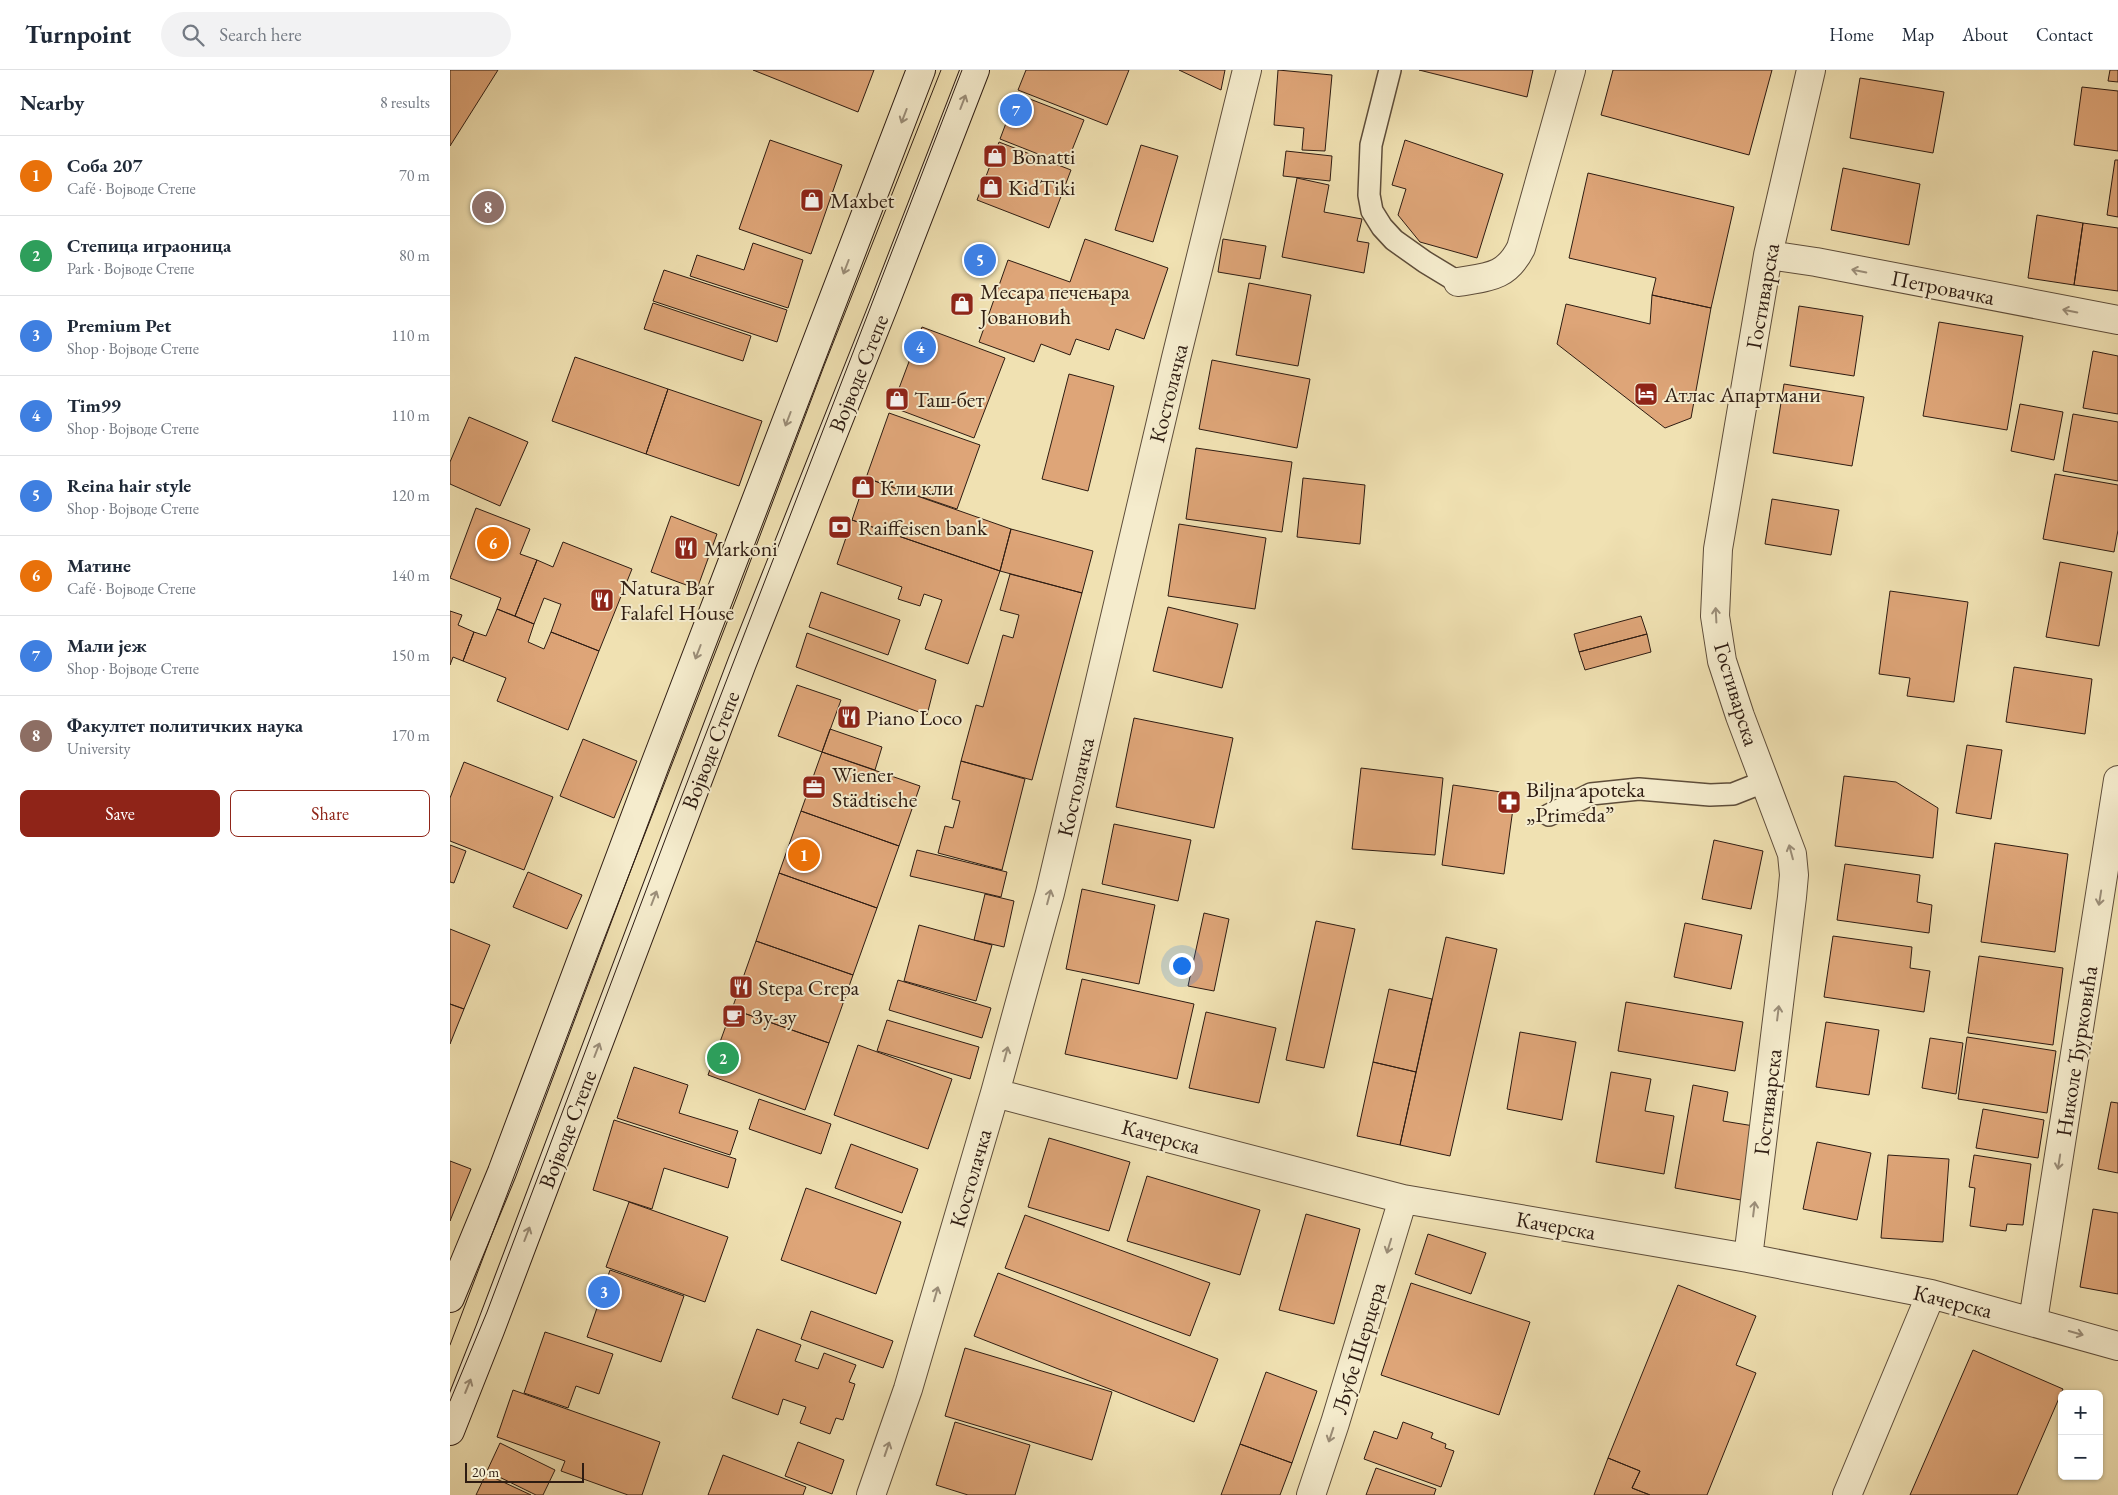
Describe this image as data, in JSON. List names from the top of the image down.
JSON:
{
  "streets": {
    "street": [
      "Петровачка",
      "Гостиварска",
      "Војводе Степе",
      "Костолачка",
      "Николе Ђурковића",
      "Качерска",
      "Љубе Шерцера"
    ]
  },
  "crossings": [
    ["Петровачка", "Гостиварска"],
    ["Гостиварска", "Качерска"],
    ["Костолачка", "Качерска"],
    ["Николе Ђурковића", "Качерска"],
    ["Качерска", "Љубе Шерцера"]
  ],
  "one_way": [
    "Петровачка",
    "Гостиварска",
    "Костолачка",
    "Николе Ђурковића",
    "Љубе Шерцера"
  ],
  "places": {
    "shop": [
      "Bonatti",
      "KidTiki",
      "Maxbet",
      "Месара печењара Јовановић",
      "Таш-бет",
      "Кли кли"
    ],
    "hotel": ["Атлас Апартмани"],
    "bank": ["Raiffeisen bank"],
    "restaurant": [
      "Markoni",
      "Natura Bar Falafel House",
      "Piano Loco",
      "Stepa Crepa"
    ],
    "office": ["Wiener Städtische"],
    "pharmacy": ["Biljna apoteka „Primeda”"],
    "cafe": ["Зу-зу"]
  },
  "scale_bar": "20 m",
  "page": {
    "header": "Turnpoint",
    "search": "Search here",
    "nav": [
      "Home",
      "Map",
      "About",
      "Contact"
    ],
    "heading": ["Nearby", "8 results"],
    "pins": [
      "7",
      "8",
      "5",
      "4",
      "6",
      "1",
      "2",
      "3"
    ],
    "list": [
      {
        "mark": "1",
        "name": "Соба 207",
        "note": "Café · Војводе Степе",
        "value": "70 m"
      },
      {
        "mark": "2",
        "name": "Степица играоница",
        "note": "Park · Војводе Степе",
        "value": "80 m"
      },
      {
        "mark": "3",
        "name": "Premium Pet",
        "note": "Shop · Војводе Степе",
        "value": "110 m"
      },
      {
        "mark": "4",
        "name": "Tim99",
        "note": "Shop · Војводе Степе",
        "value": "110 m"
      },
      {
        "mark": "5",
        "name": "Reina hair style",
        "note": "Shop · Војводе Степе",
        "value": "120 m"
      },
      {
        "mark": "6",
        "name": "Матине",
        "note": "Café · Војводе Степе",
        "value": "140 m"
      },
      {
        "mark": "7",
        "name": "Мали јеж",
        "note": "Shop · Војводе Степе",
        "value": "150 m"
      },
      {
        "mark": "8",
        "name": "Факултет политичких наука",
        "note": "University",
        "value": "170 m"
      }
    ],
    "buttons": ["Save", "Share"],
    "map_buttons": ["+", "−"],
    "scale": "20 m"
  }
}
